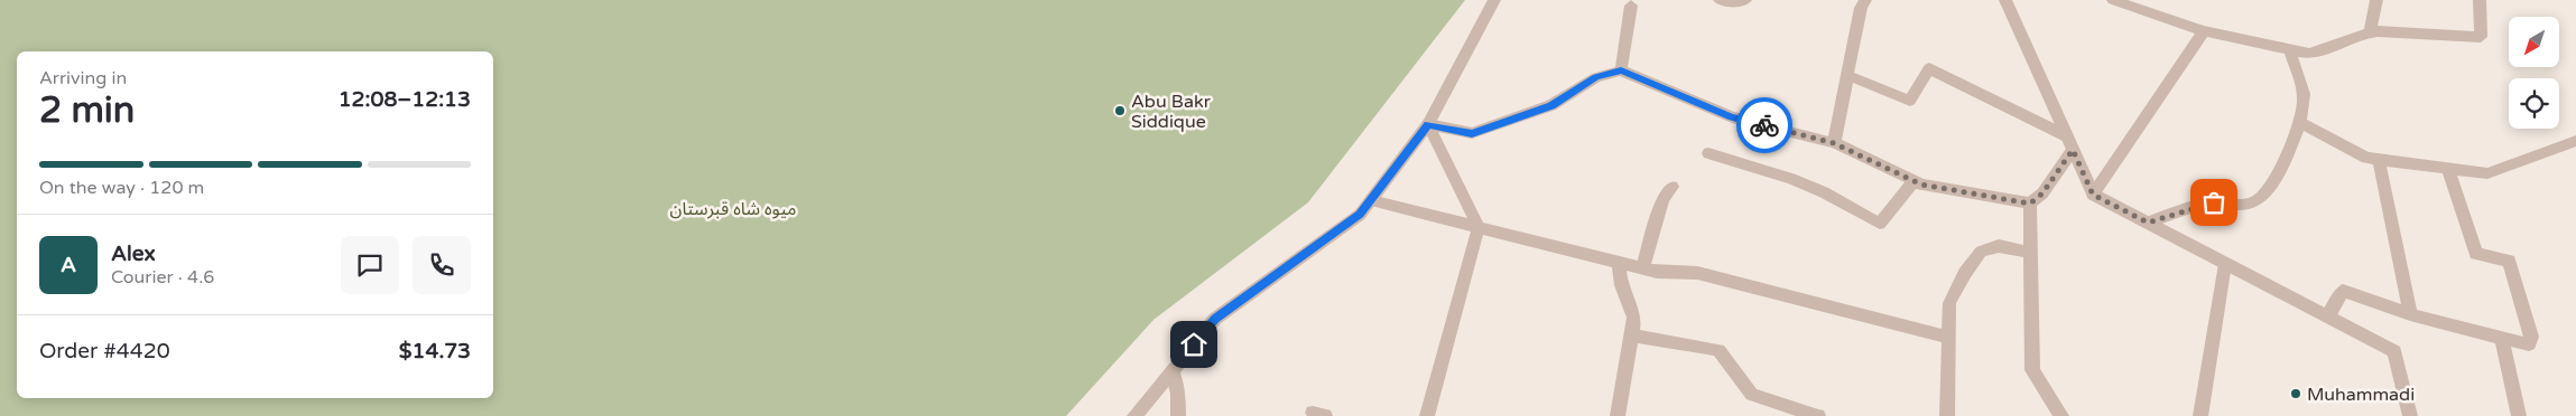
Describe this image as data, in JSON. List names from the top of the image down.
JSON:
{
  "parks": ["میوہ شاہ قبرستان"],
  "places": ["Abu Bakr Siddique", "Muhammadi"],
  "north": "bottom left",
  "page": {
    "heading": ["2 min", "Arriving in", "12:08–12:13"],
    "panel": [
      "Alex",
      "Courier · 4.6",
      "Order #4420",
      "$14.73"
    ],
    "bar": "On the way · 120 m",
    "round": "A"
  }
}
